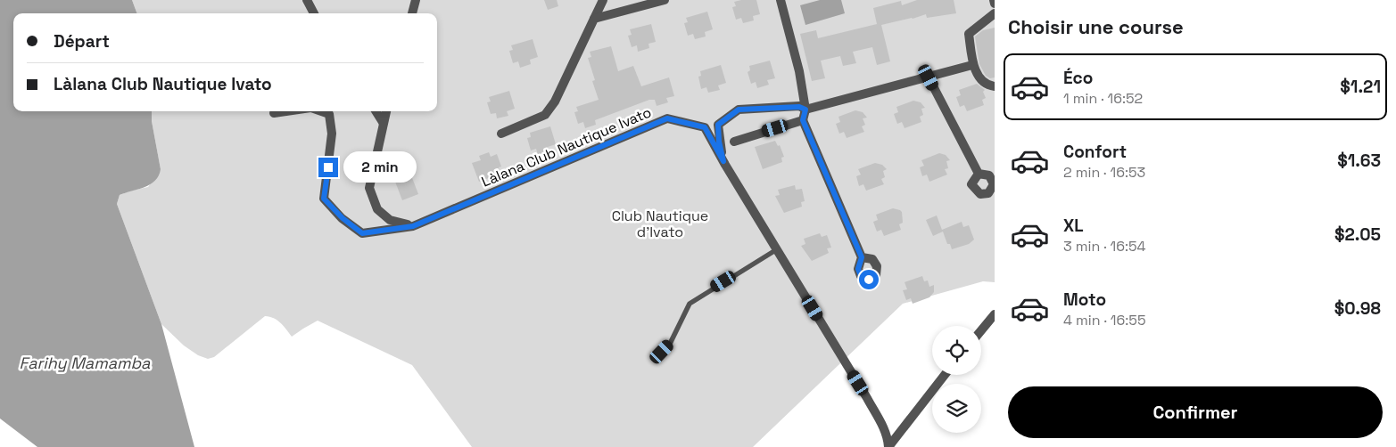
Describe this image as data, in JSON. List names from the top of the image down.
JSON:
{
  "streets": {
    "street": ["Làlana Club Nautique Ivato"]
  },
  "water": ["Farihy Mamamba"],
  "parks": ["Club Nautique d'Ivato"],
  "page": {
    "heading": "Choisir une course",
    "banner": ["Départ", "Làlana Club Nautique Ivato"],
    "list": [
      {
        "name": "Éco",
        "note": "1 min · 16:52",
        "value": "$1.21"
      },
      {
        "name": "Confort",
        "note": "2 min · 16:53",
        "value": "$1.63"
      },
      {
        "name": "XL",
        "note": "3 min · 16:54",
        "value": "$2.05"
      },
      {
        "name": "Moto",
        "note": "4 min · 16:55",
        "value": "$0.98"
      }
    ],
    "bubble": "2 min",
    "buttons": "Confirmer"
  }
}
